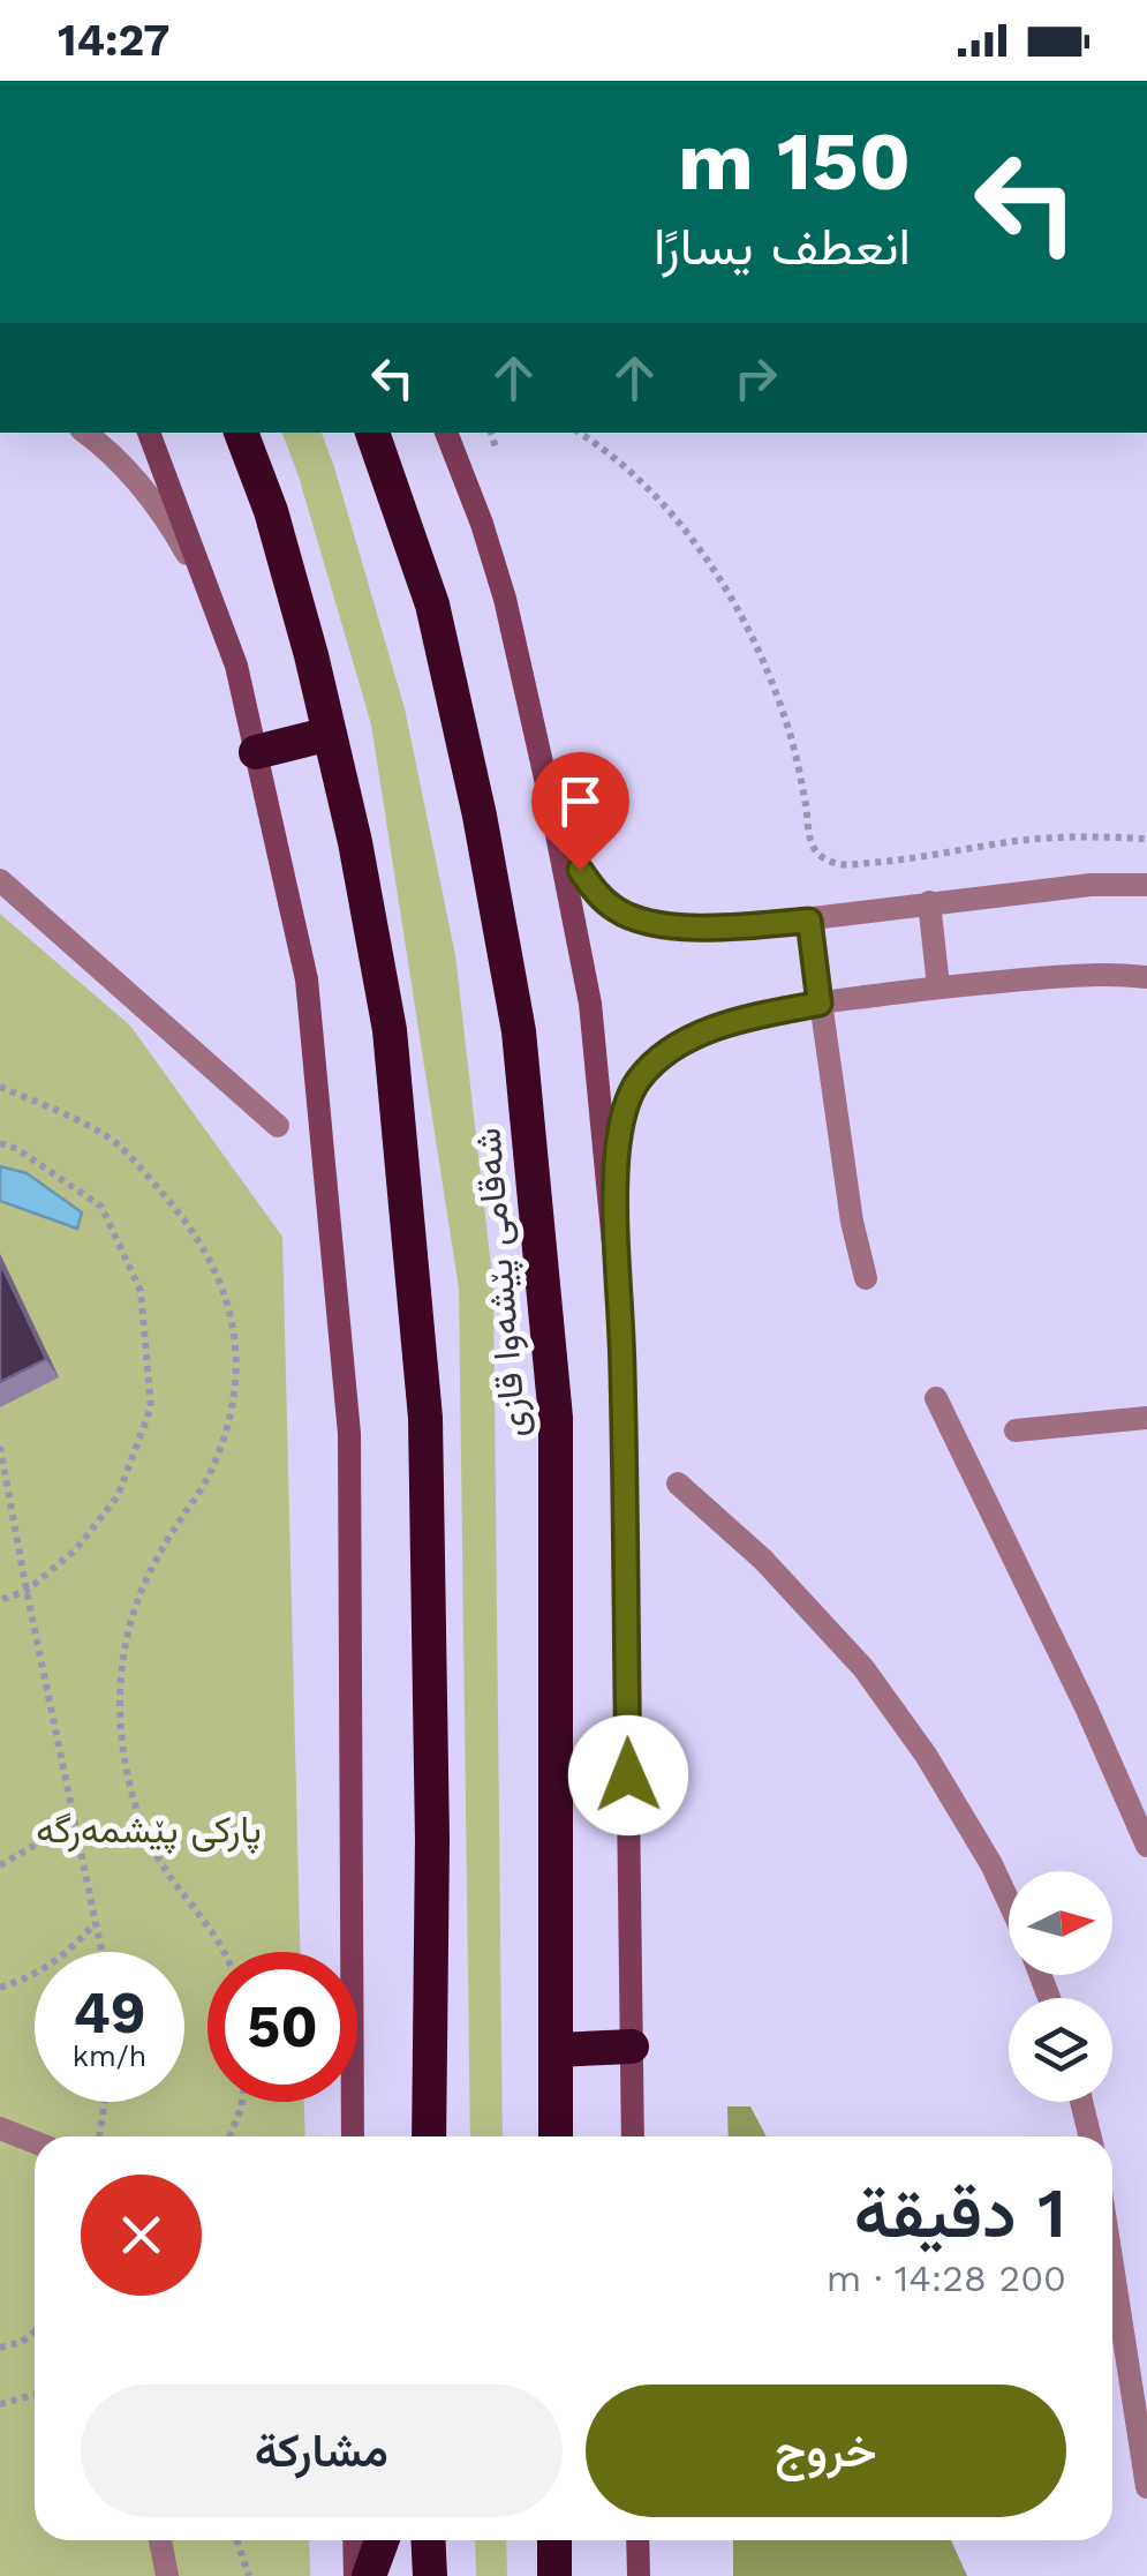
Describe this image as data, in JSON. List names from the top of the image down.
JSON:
{
  "streets": {
    "highway": ["شەقامی پێشەوا قازی"]
  },
  "parks": ["پارکی پێشمەرگە"],
  "north": "right",
  "page": {
    "status": "14:27",
    "turn": ["150 m", "انعطف يسارًا"],
    "speed": "49 km/h",
    "limit": "50",
    "heading": ["1 دقيقة", "200 m · 14:28"],
    "buttons": ["خروج", "مشاركة"]
  }
}
